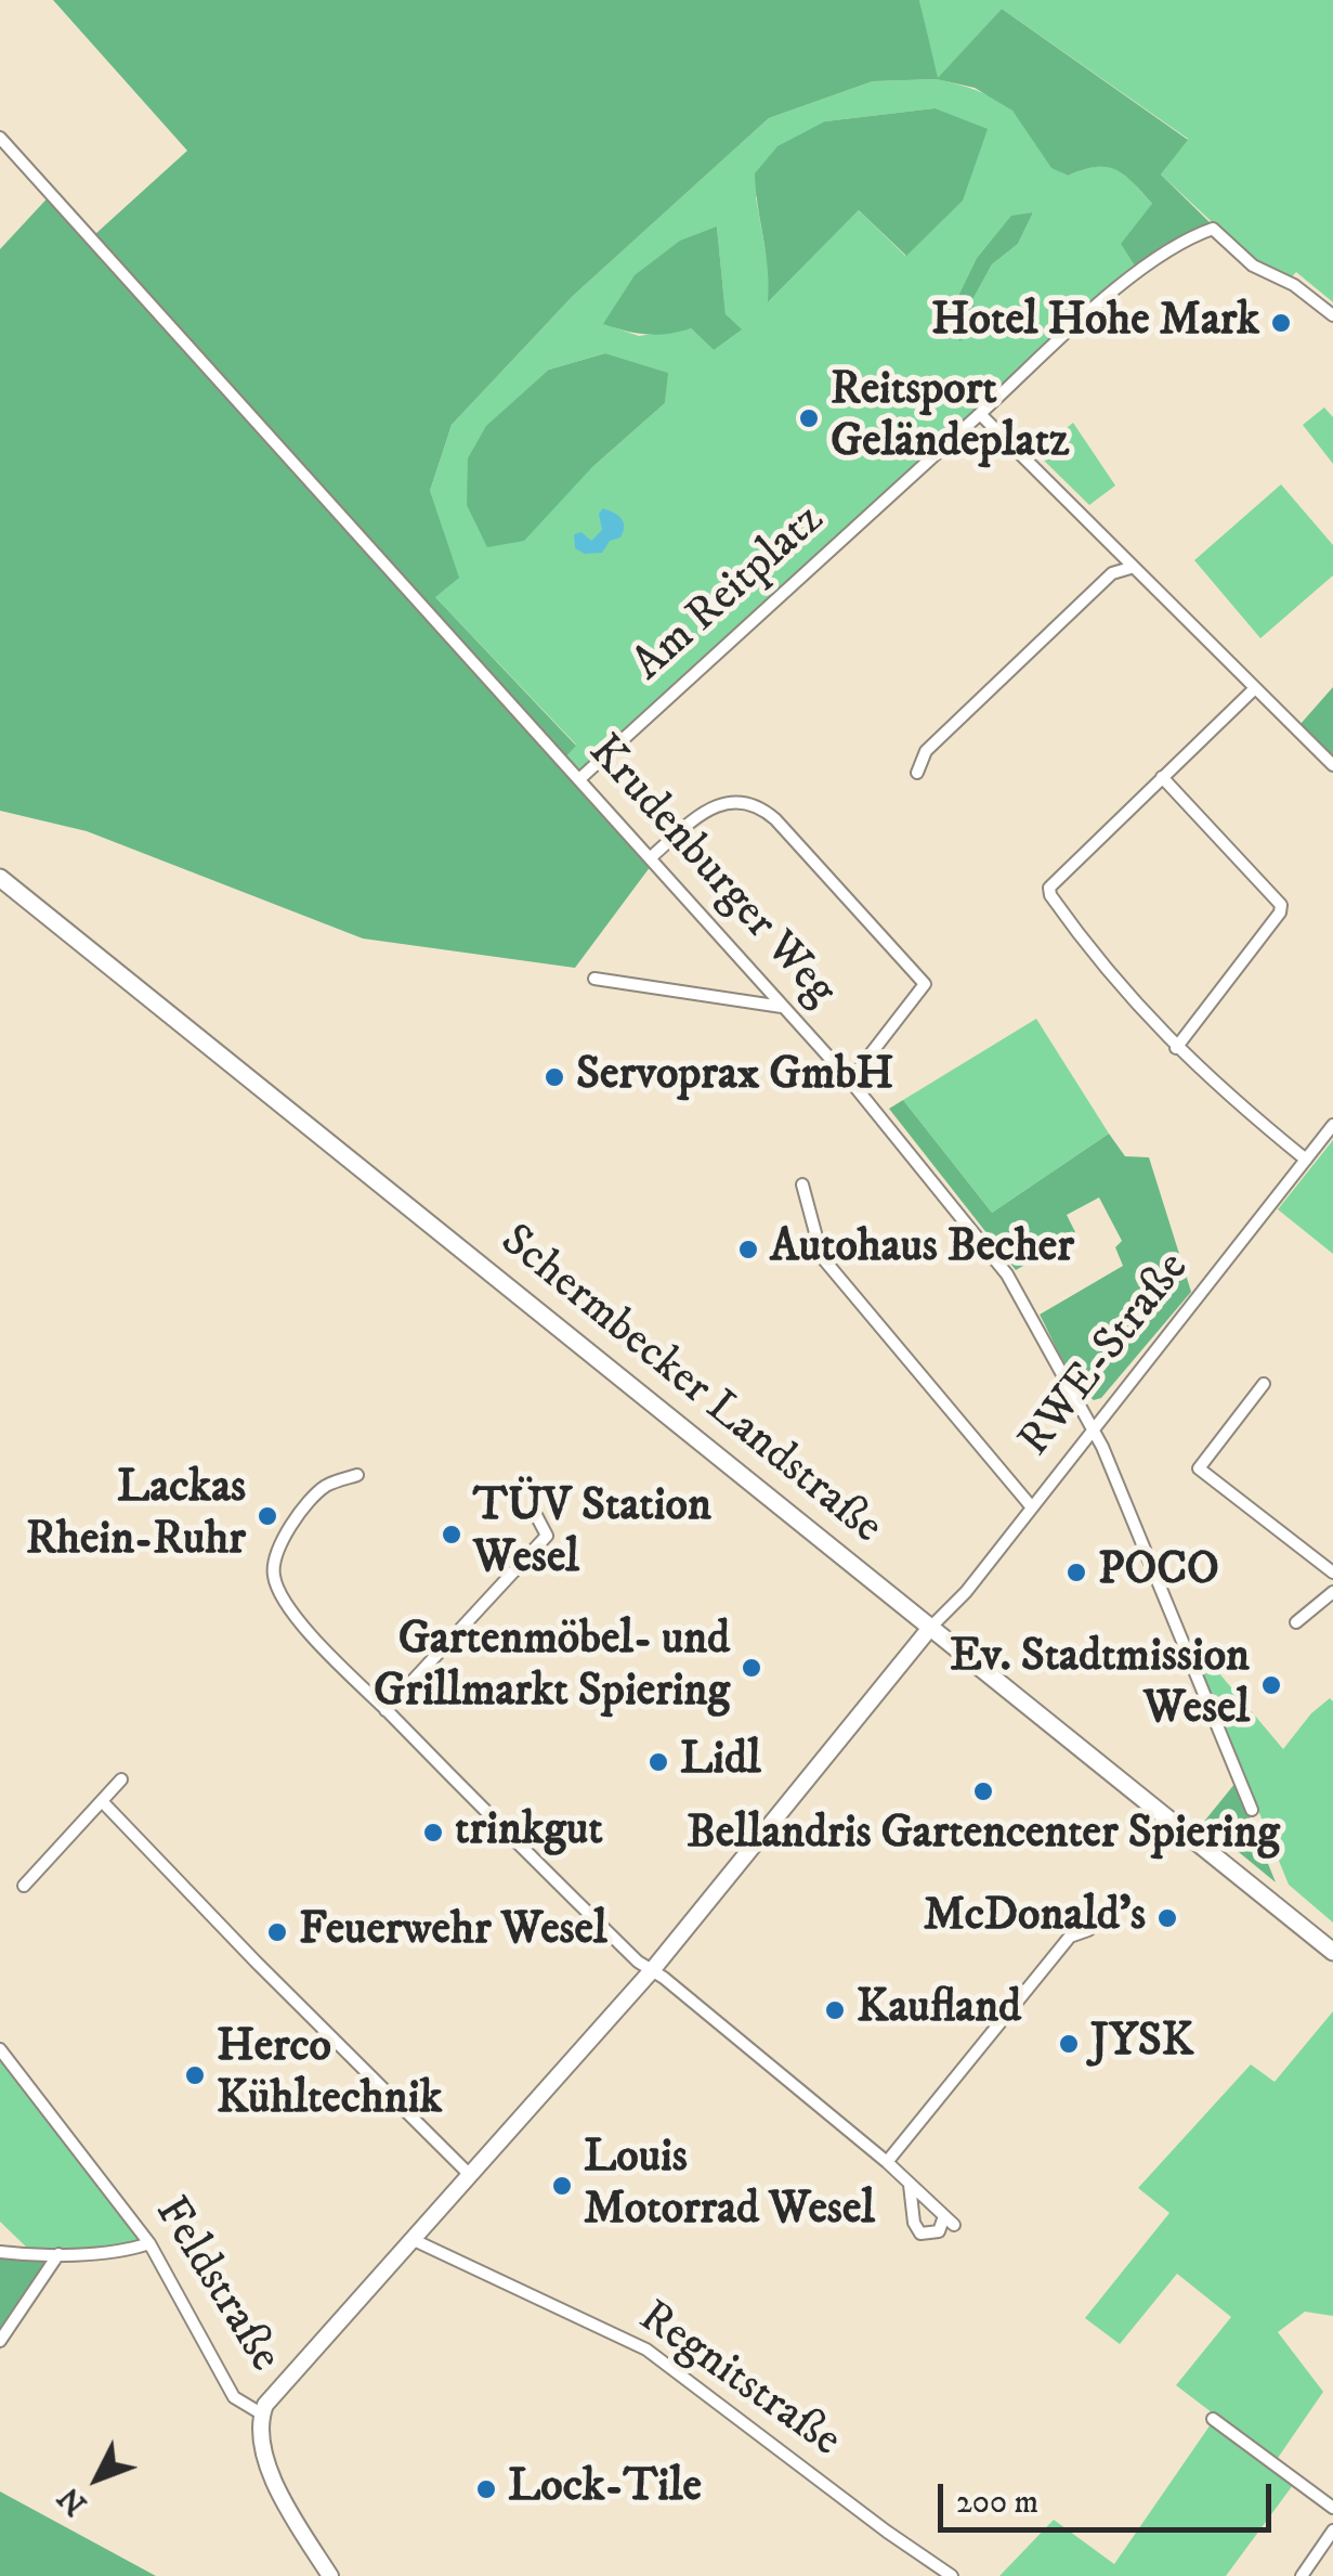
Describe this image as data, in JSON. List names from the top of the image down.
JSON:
{
  "streets": {
    "main road": ["Schermbecker Landstraße"],
    "street": [
      "Am Reitplatz",
      "Krudenburger Weg",
      "RWE-Straße",
      "Feldstraße",
      "Regnitstraße"
    ]
  },
  "crossings": [
    ["Am Reitplatz", "Krudenburger Weg"],
    ["Krudenburger Weg", "RWE-Straße"],
    ["RWE-Straße", "Schermbecker Landstraße"]
  ],
  "places": [
    "Hotel Hohe Mark",
    "Reitsport Geländeplatz",
    "Servoprax GmbH",
    "Autohaus Becher",
    "Lackas Rhein-Ruhr",
    "TÜV Station Wesel",
    "POCO",
    "Gartenmöbel- und Grillmarkt Spiering",
    "Ev. Stadtmission Wesel",
    "Lidl",
    "Bellandris Gartencenter Spiering",
    "trinkgut",
    "McDonald's",
    "Feuerwehr Wesel",
    "Kaufland",
    "JYSK",
    "Herco Kühltechnik",
    "Louis Motorrad Wesel",
    "Lock-Tile"
  ],
  "scale_bar": "200 m",
  "north": "bottom left"
}
